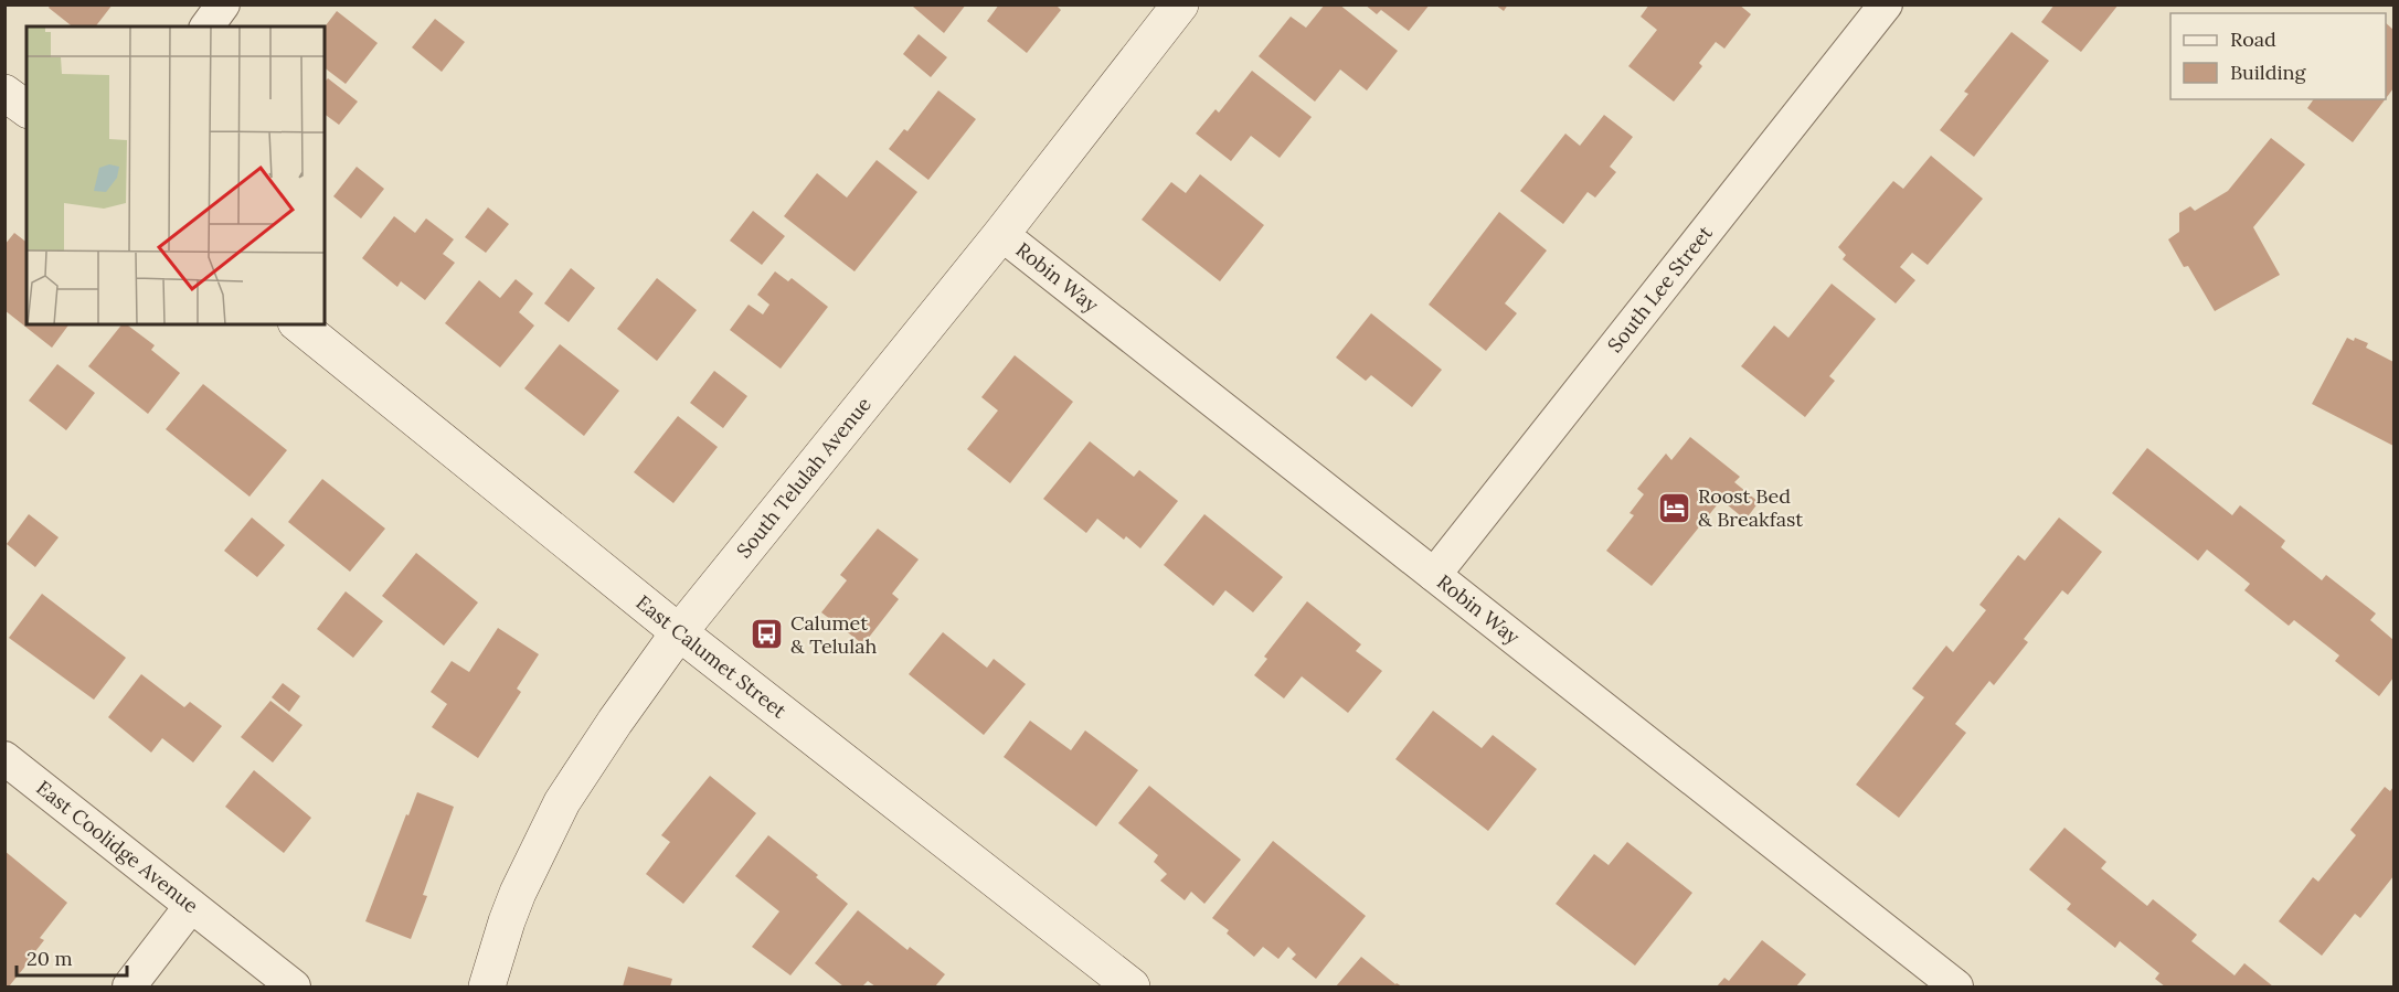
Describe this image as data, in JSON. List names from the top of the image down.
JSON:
{
  "streets": {
    "street": [
      "Robin Way",
      "South Lee Street",
      "South Telulah Avenue",
      "East Calumet Street",
      "East Coolidge Avenue"
    ]
  },
  "crossings": [
    ["Robin Way", "South Lee Street"],
    ["Robin Way", "South Telulah Avenue"],
    ["South Telulah Avenue", "East Calumet Street"]
  ],
  "places": {
    "hotel": ["Roost Bed & Breakfast"],
    "bus stop": ["Calumet & Telulah"]
  },
  "legend": ["Road", "Building"],
  "scale_bar": "20 m"
}
